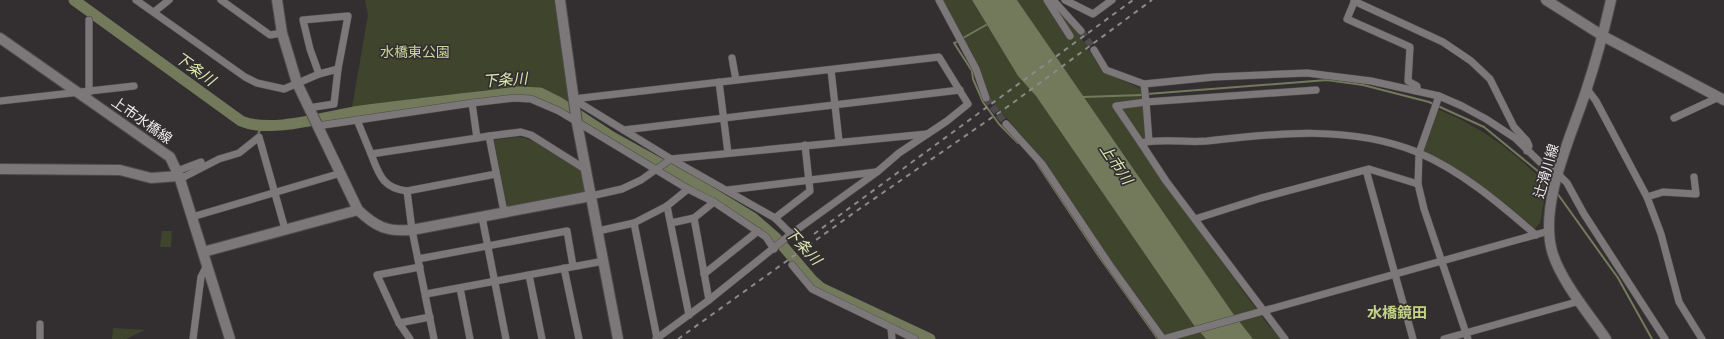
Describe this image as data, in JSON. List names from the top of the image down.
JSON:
{
  "streets": {
    "street": ["上市水橋線", "辻滑川線"]
  },
  "districts": ["水橋鏡田"],
  "water": ["下条川", "上市川"],
  "parks": ["水橋東公園"]
}
